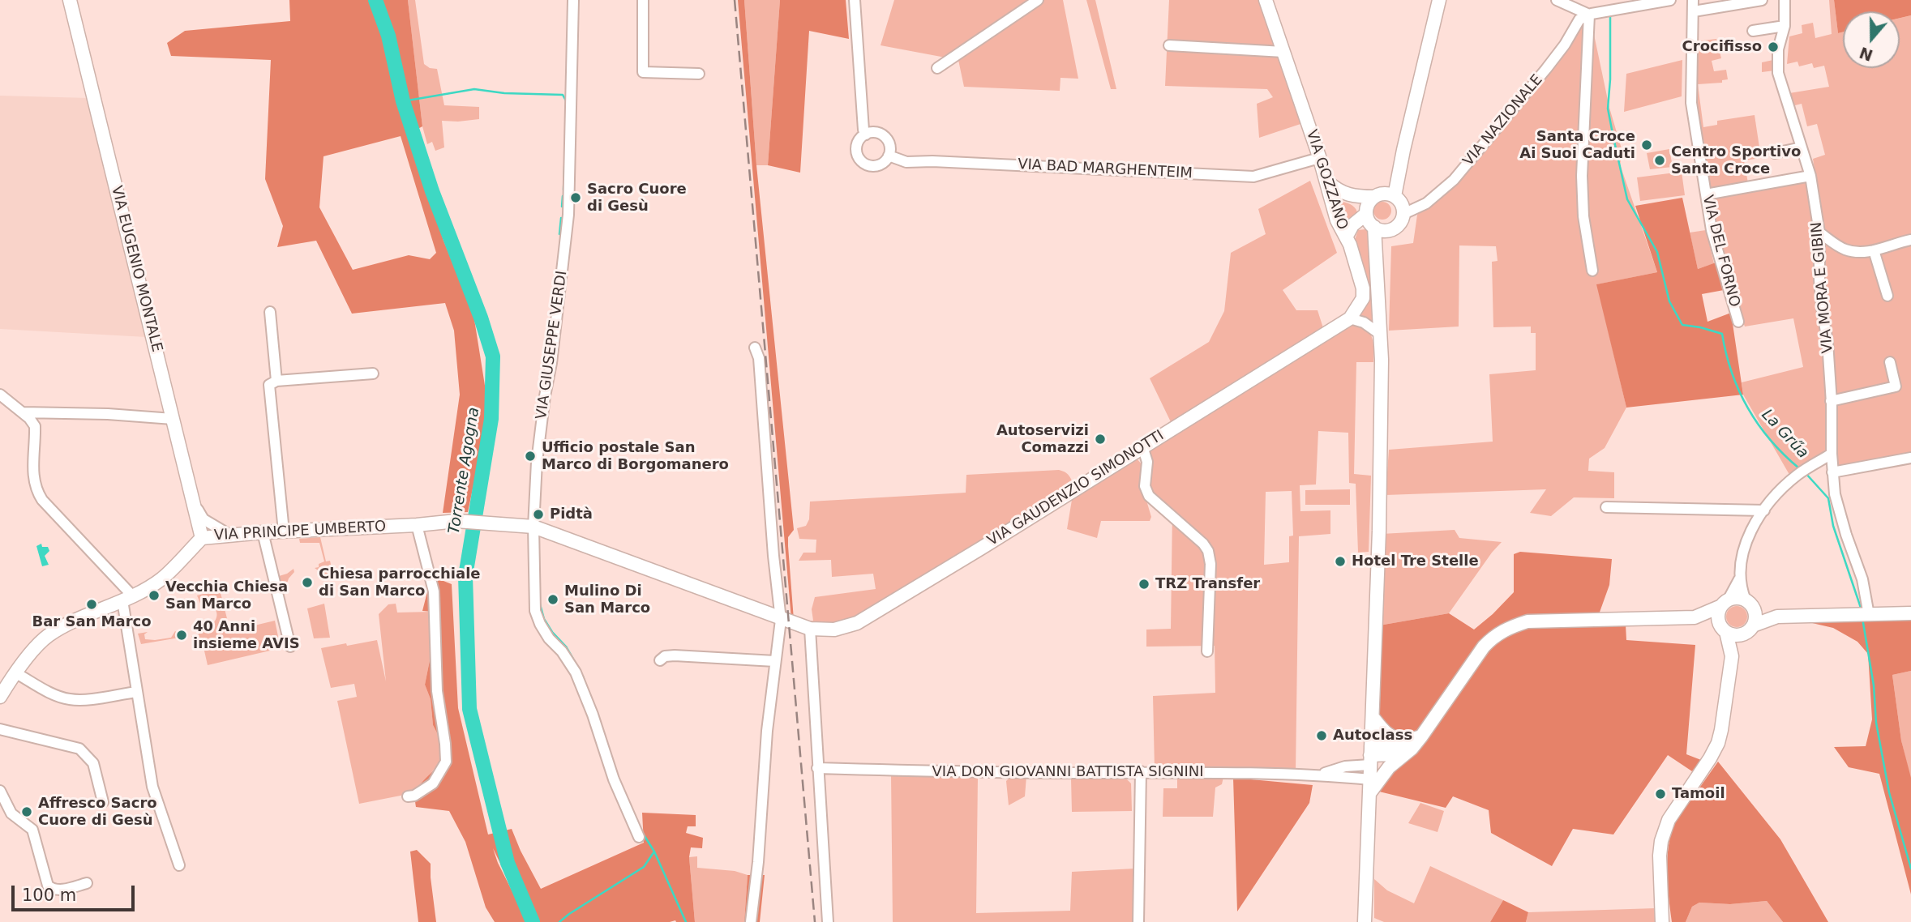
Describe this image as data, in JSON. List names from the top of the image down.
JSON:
{
  "streets": {
    "street": [
      "VIA NAZIONALE",
      "VIA BAD MARGHENTEIM",
      "VIA GOZZANO",
      "VIA DEL FORNO",
      "VIA EUGENIO MONTALE",
      "VIA MORA E GIBIN",
      "VIA GIUSEPPE VERDI",
      "VIA GAUDENZIO SIMONOTTI",
      "VIA PRINCIPE UMBERTO",
      "VIA DON GIOVANNI BATTISTA SIGNINI"
    ]
  },
  "crossings": [
    ["VIA BAD MARGHENTEIM", "VIA GOZZANO"],
    ["VIA GOZZANO", "VIA GAUDENZIO SIMONOTTI"],
    ["VIA EUGENIO MONTALE", "VIA PRINCIPE UMBERTO"],
    ["VIA GIUSEPPE VERDI", "VIA GAUDENZIO SIMONOTTI"],
    ["VIA GAUDENZIO SIMONOTTI", "VIA PRINCIPE UMBERTO"]
  ],
  "water": ["La Grűa", "Torrente Agogna"],
  "places": [
    "Crocifisso",
    "Santa Croce Ai Suoi Caduti",
    "Centro Sportivo Santa Croce",
    "Sacro Cuore di Gesù",
    "Autoservizi Comazzi",
    "Ufficio postale San Marco di Borgomanero",
    "Pidtà",
    "Hotel Tre Stelle",
    "Chiesa parrocchiale di San Marco",
    "TRZ Transfer",
    "Vecchia Chiesa San Marco",
    "Mulino Di San Marco",
    "Bar San Marco",
    "40 Anni insieme AVIS",
    "Autoclass",
    "Tamoil",
    "Affresco Sacro Cuore di Gesù"
  ],
  "scale_bar": "100 m",
  "north": "bottom"
}
